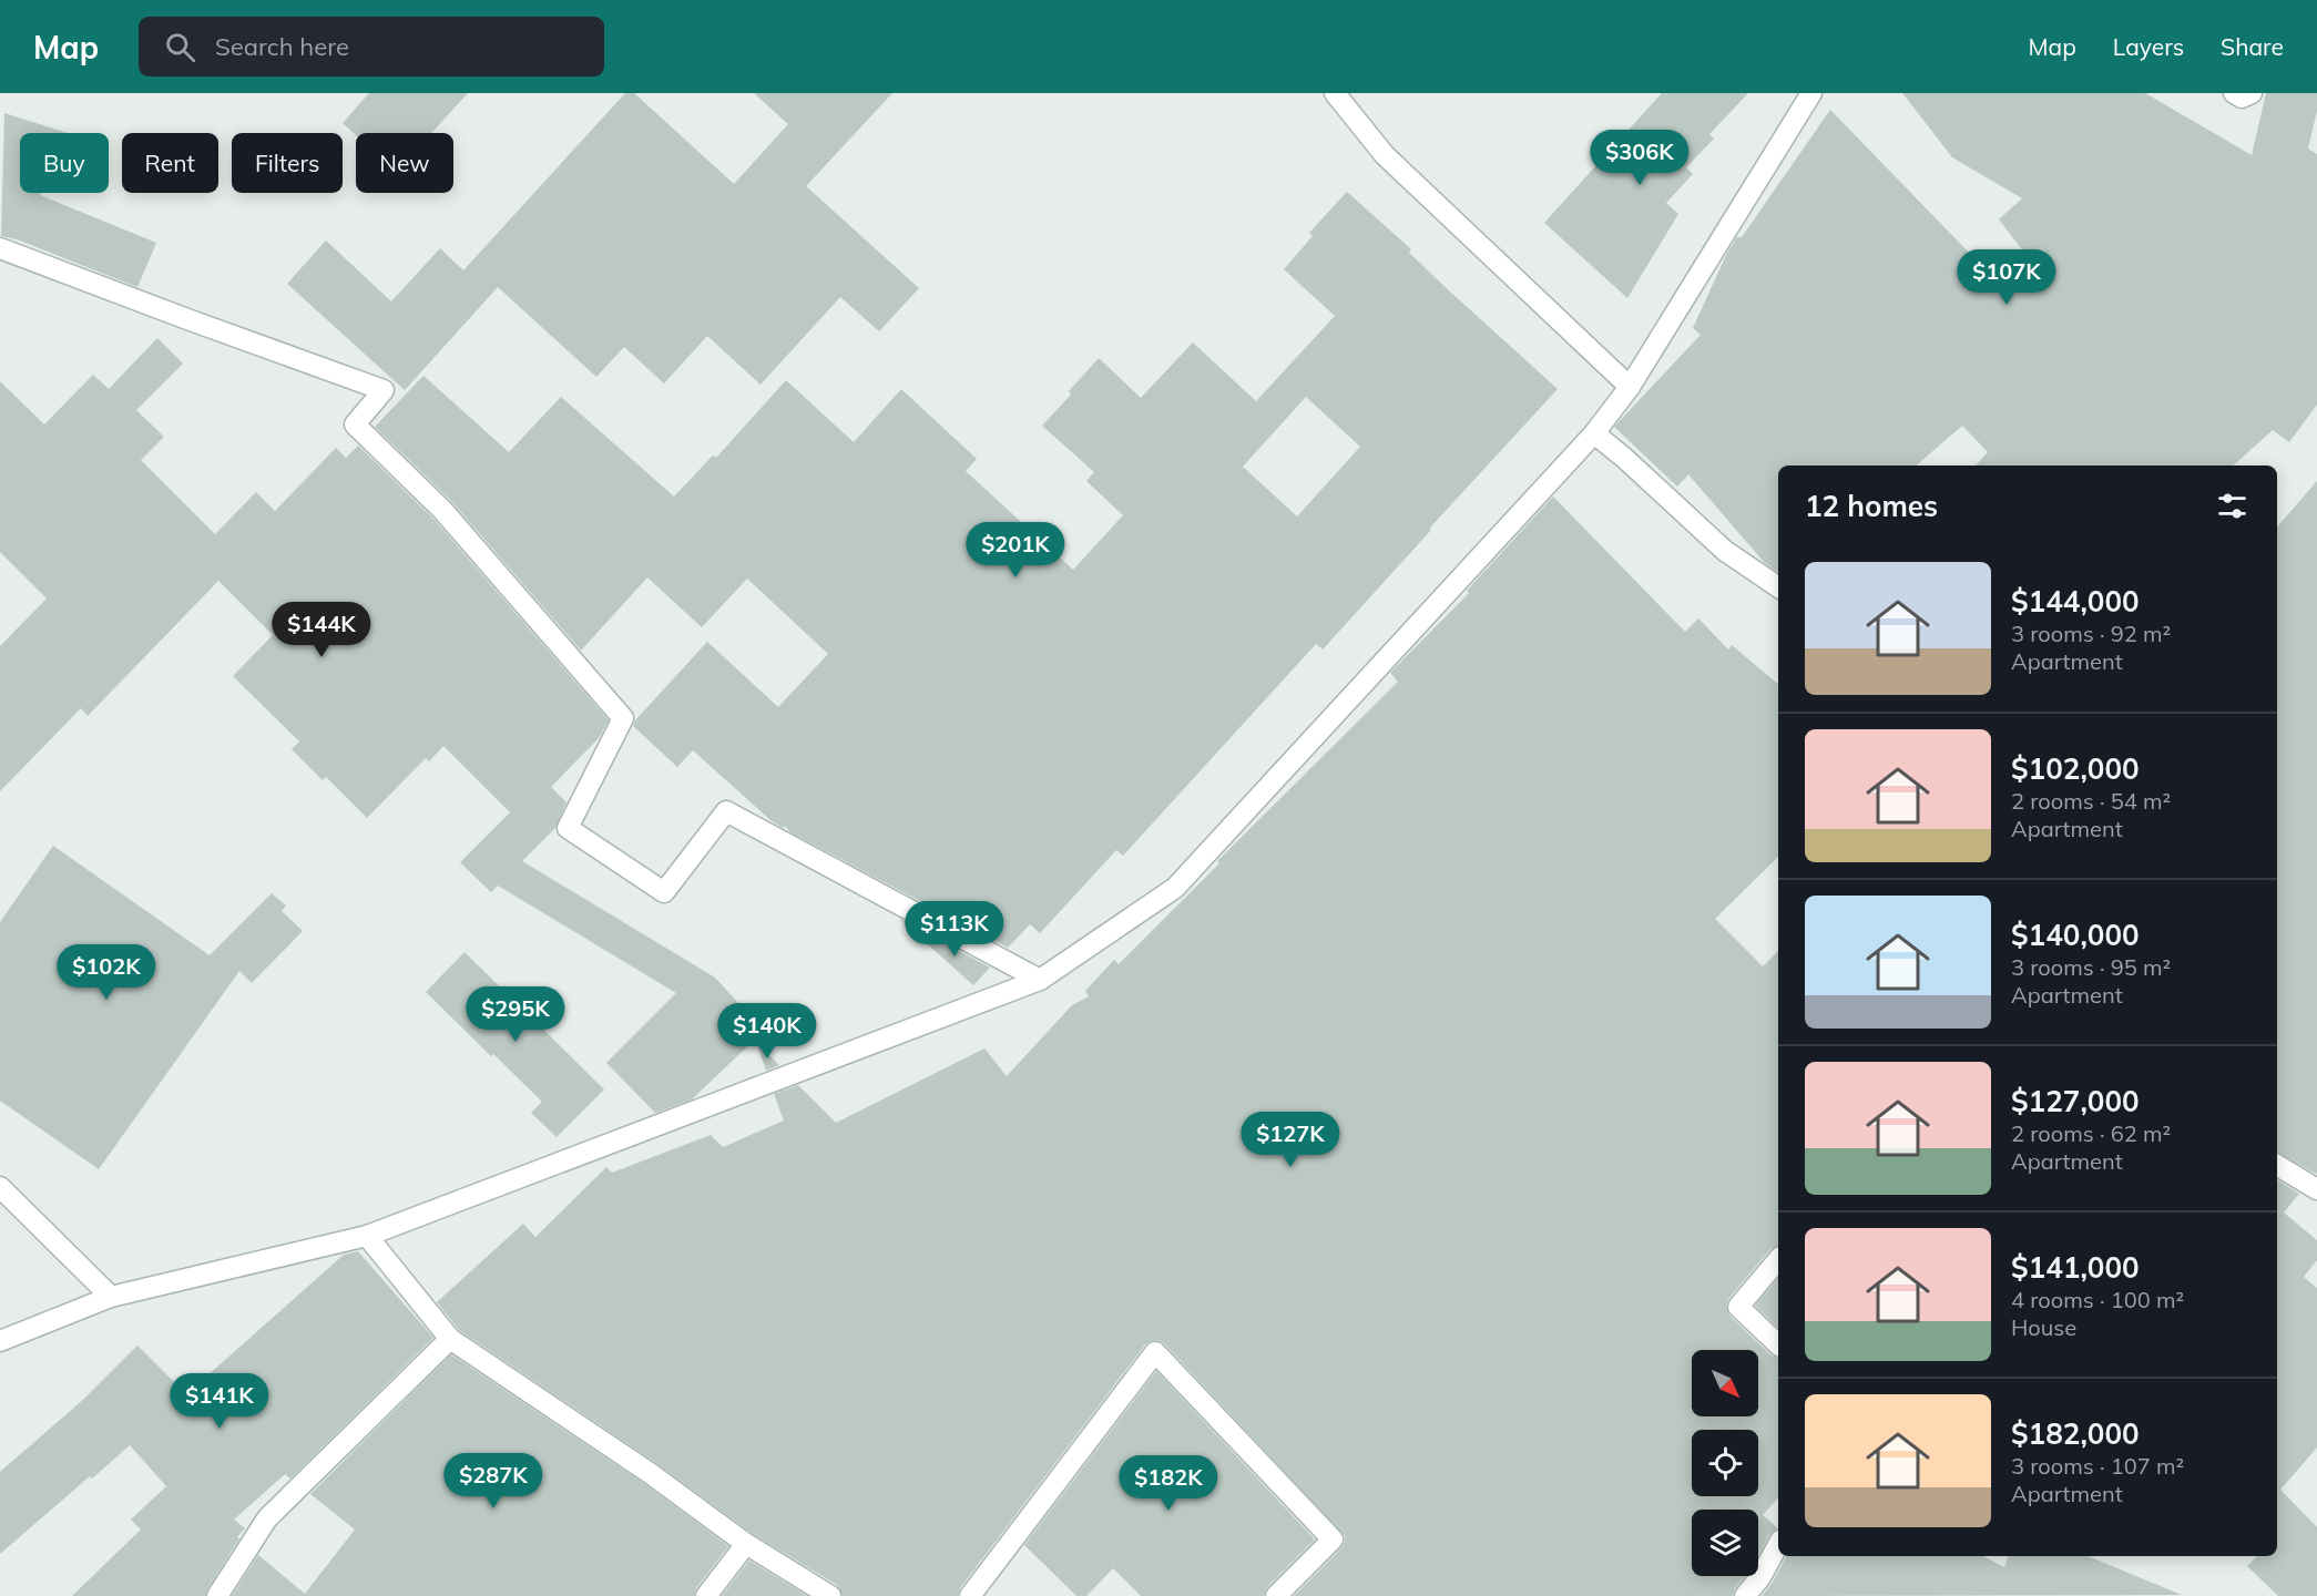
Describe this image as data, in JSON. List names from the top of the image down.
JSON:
{
  "north": "bottom right",
  "page": {
    "header": "Map",
    "search": "Search here",
    "nav": ["Map", "Layers", "Share"],
    "price": [
      "$306K",
      "$107K",
      "$201K",
      "$144K",
      "$113K",
      "$102K",
      "$295K",
      "$140K",
      "$127K",
      "$141K",
      "$287K",
      "$182K"
    ],
    "chip": [
      "Buy",
      "Rent",
      "Filters",
      "New"
    ],
    "heading": "12 homes",
    "list": [
      {
        "name": "$144,000",
        "note": "3 rooms · 92 m² · Apartment"
      },
      {
        "name": "$102,000",
        "note": "2 rooms · 54 m² · Apartment"
      },
      {
        "name": "$140,000",
        "note": "3 rooms · 95 m² · Apartment"
      },
      {
        "name": "$127,000",
        "note": "2 rooms · 62 m² · Apartment"
      },
      {
        "name": "$141,000",
        "note": "4 rooms · 100 m² · House"
      },
      {
        "name": "$182,000",
        "note": "3 rooms · 107 m² · Apartment"
      }
    ]
  }
}
